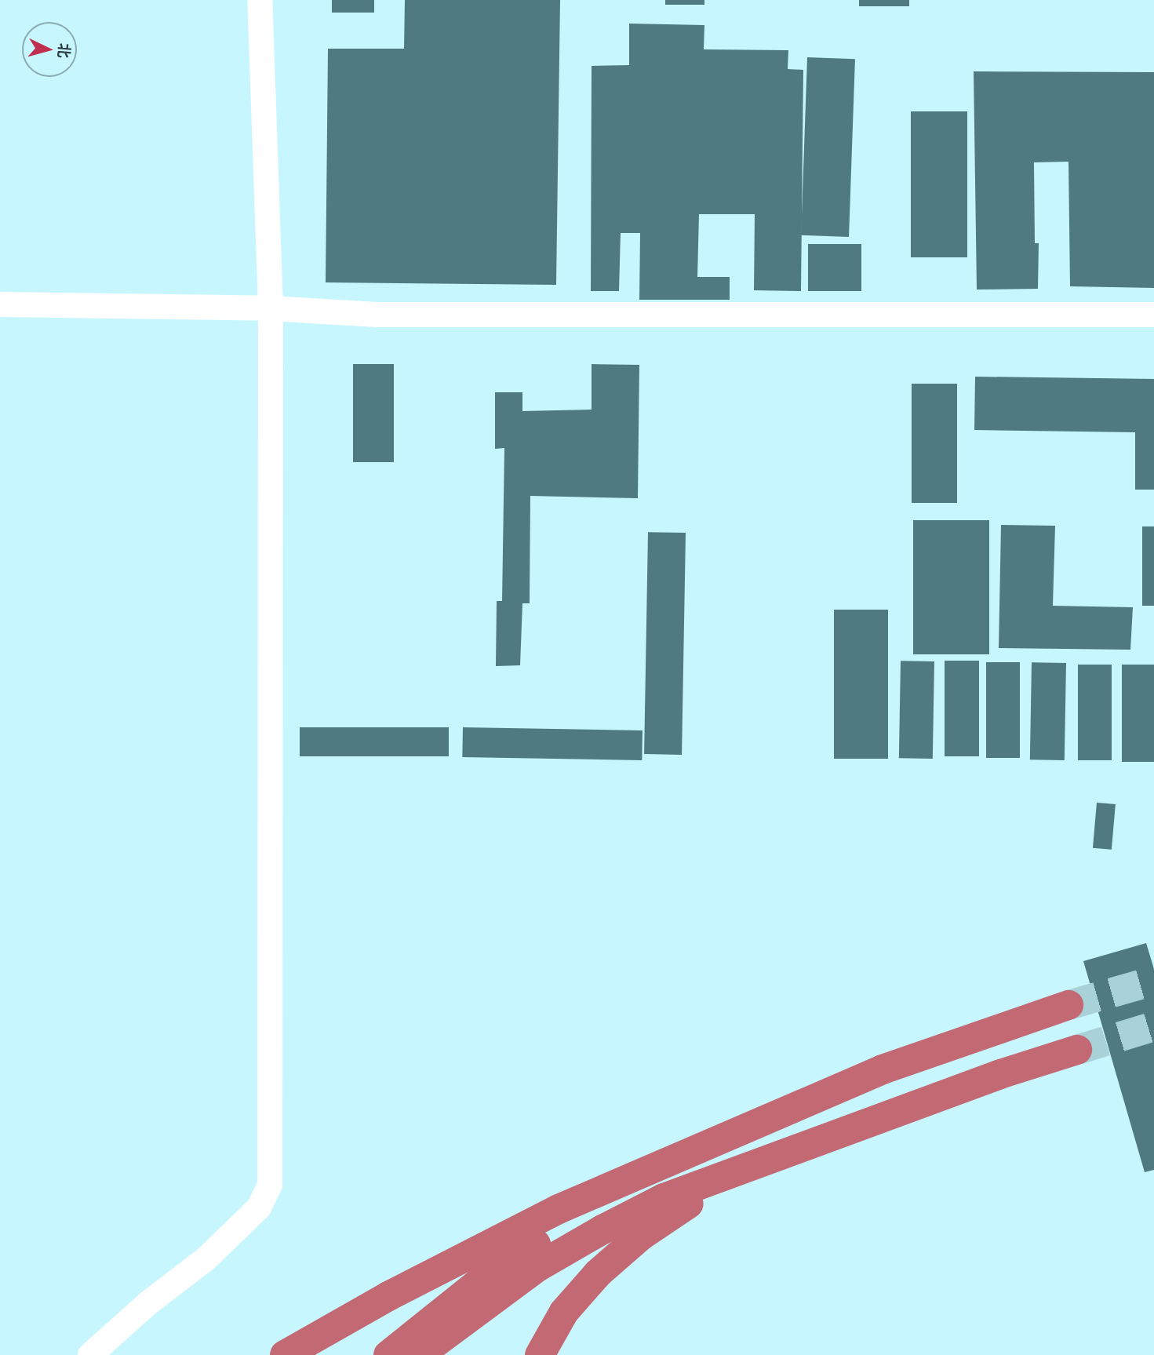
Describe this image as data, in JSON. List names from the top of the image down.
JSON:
{
  "north": "right"
}
